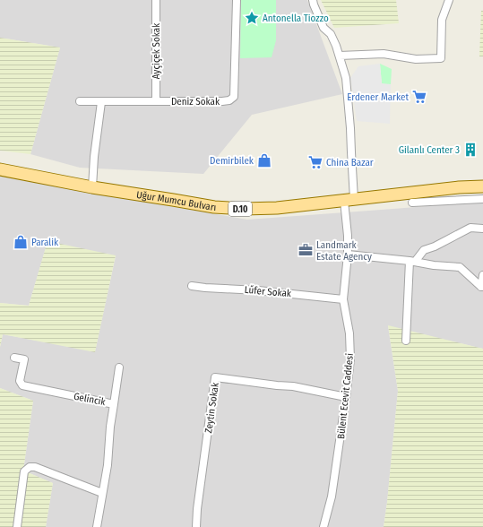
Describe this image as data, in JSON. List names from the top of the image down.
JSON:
{
  "streets": {
    "main road": ["Uğur Mumcu Bulvarı", "D.10"],
    "street": [
      "Ayçiçek Sokak",
      "Deniz Sokak",
      "Lűfer Sokak",
      "Bülent Ecevit Caddesi",
      "Gelincik",
      "Zeytin Sokak"
    ]
  },
  "crossings": [
    ["Ayçiçek Sokak", "Deniz Sokak"],
    ["Uğur Mumcu Bulvarı", "Bülent Ecevit Caddesi"],
    ["Lűfer Sokak", "Bülent Ecevit Caddesi"],
    ["Bülent Ecevit Caddesi", "Zeytin Sokak"]
  ],
  "places": {
    "place": ["Antonella Tiozzo"],
    "supermarket": ["Erdener Market", "China Bazar"],
    "building": ["Gilanlı Center 3"],
    "shop": ["Demirbilek", "Paralik"],
    "office": ["Landmark Estate Agency"]
  }
}
